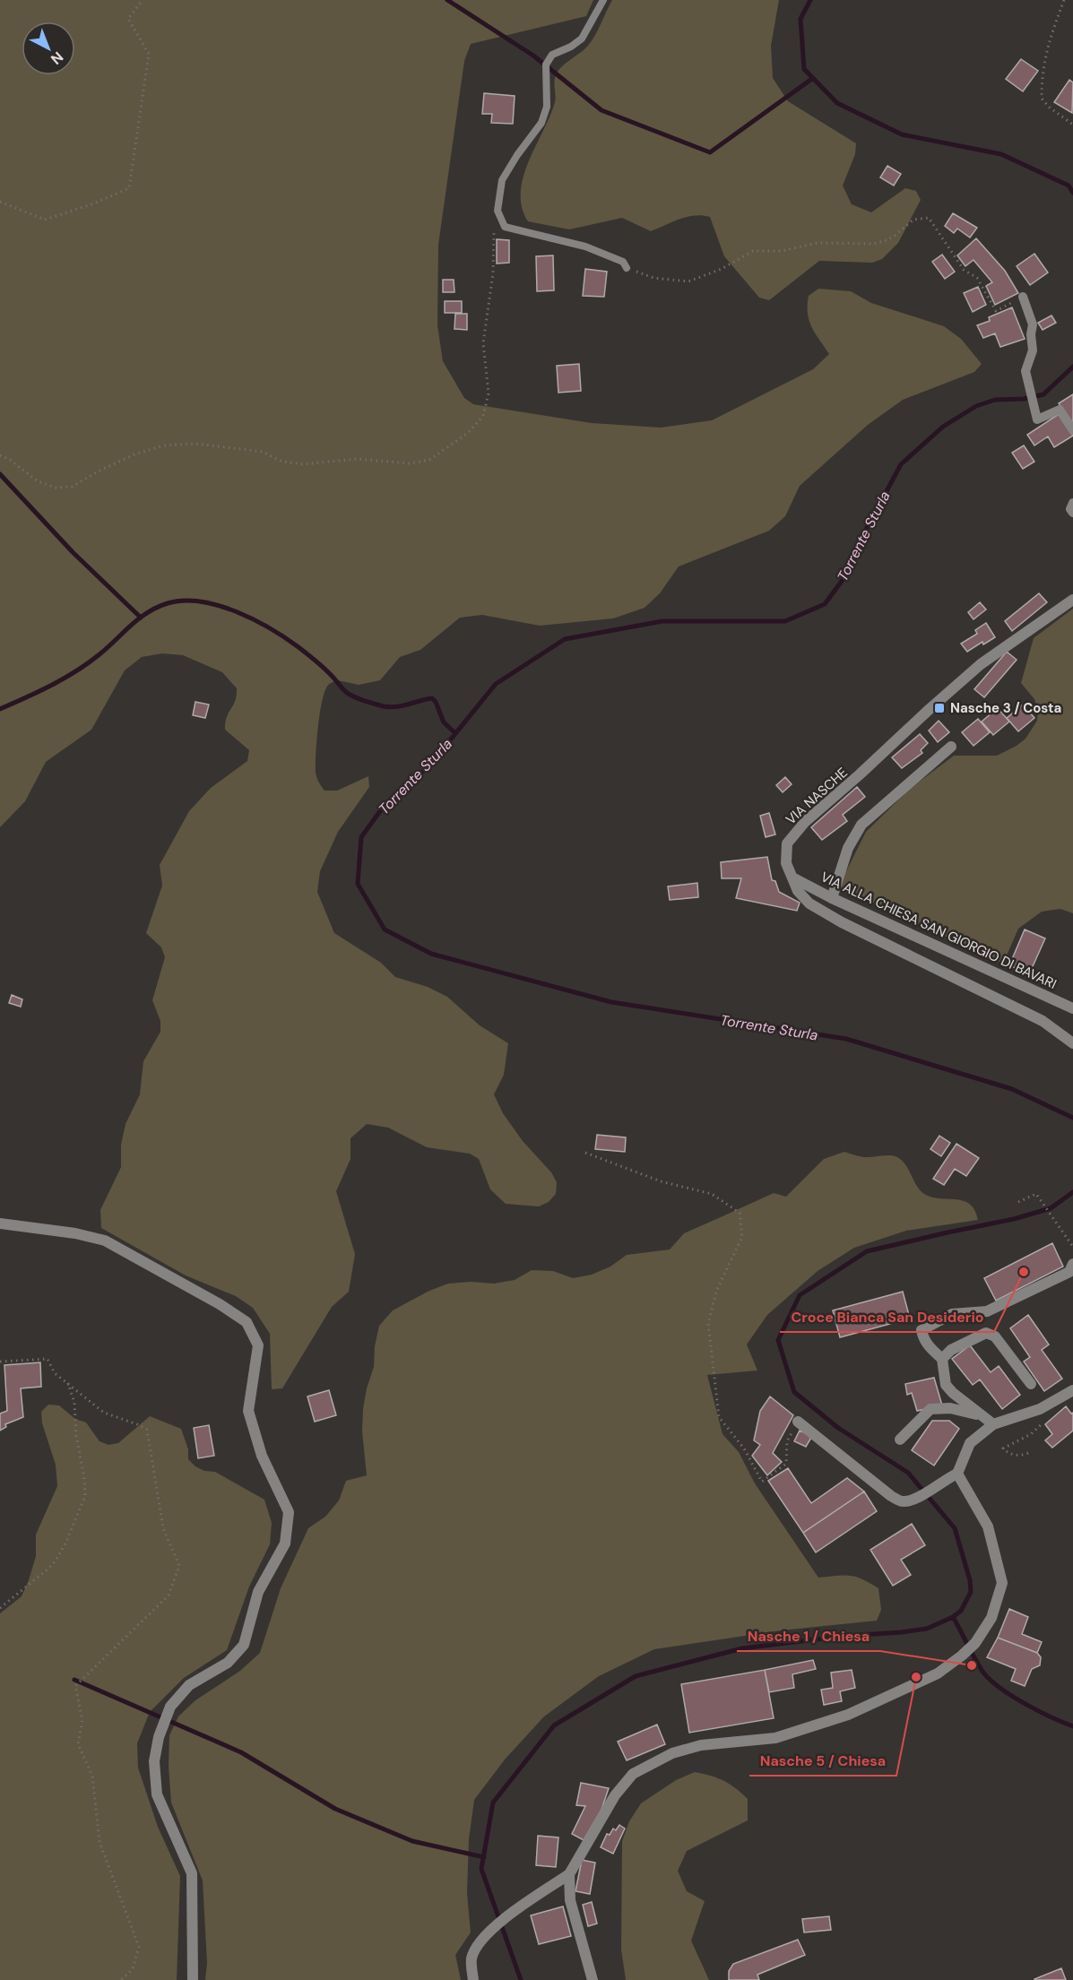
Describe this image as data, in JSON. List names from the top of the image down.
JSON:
{
  "streets": {
    "street": ["VIA NASCHE", "VIA ALLA CHIESA SAN GIORGIO DI BAVARI"]
  },
  "crossings": [
    ["VIA NASCHE", "VIA ALLA CHIESA SAN GIORGIO DI BAVARI"]
  ],
  "water": ["Torrente Sturla"],
  "places": {
    "transit": ["Nasche 3 / Costa"],
    "other": ["Croce Bianca San Desiderio", "Nasche 1 / Chiesa", "Nasche 5 / Chiesa"]
  },
  "north": "bottom right"
}
